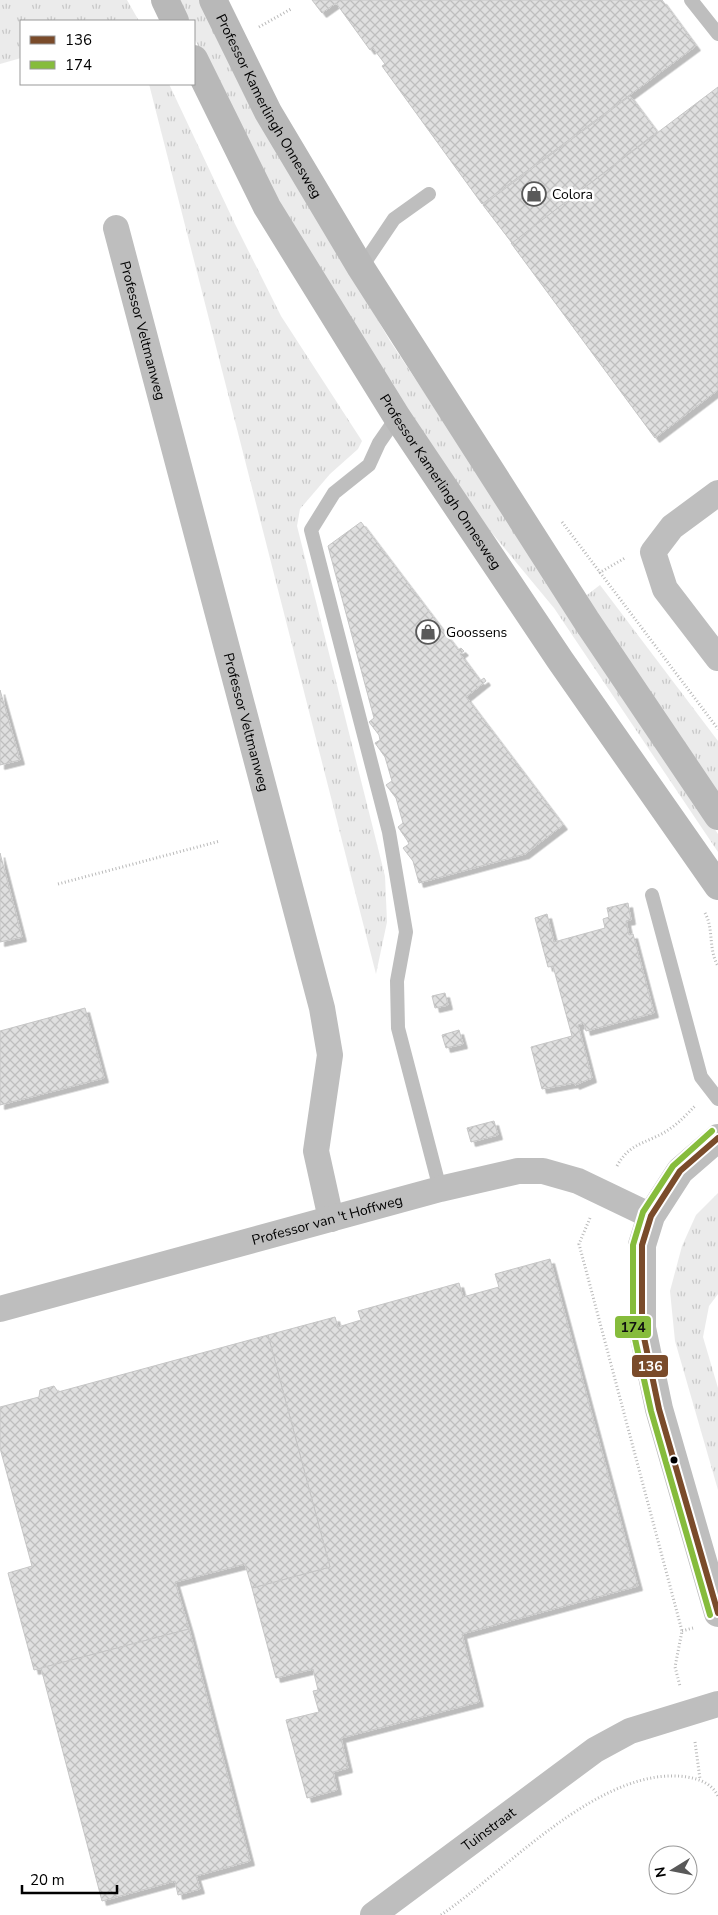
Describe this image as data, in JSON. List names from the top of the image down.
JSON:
{
  "streets": {
    "main road": ["Professor Kamerlingh Onnesweg"],
    "street": ["Professor Veltmanweg", "Professor van 't Hoffweg", "Tuinstraat"]
  },
  "crossings": [
    ["Professor Veltmanweg", "Professor van 't Hoffweg"]
  ],
  "places": {
    "shop": ["Colora", "Goossens"]
  },
  "lines": ["transit line 174", "transit line 136"],
  "legend": ["136", "174"],
  "scale_bar": "20 m",
  "north": "left"
}
